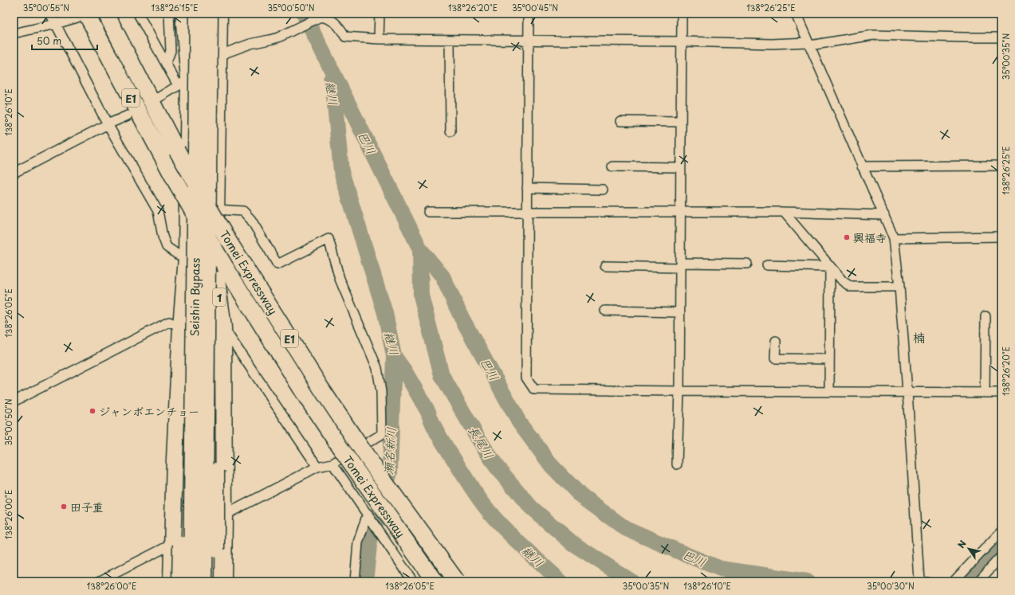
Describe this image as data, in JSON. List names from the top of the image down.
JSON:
{
  "streets": {
    "highway": [
      "E1",
      "Tomei Expressway",
      "Seishin Bypass",
      "1"
    ]
  },
  "crossings": [
    ["Tomei Expressway", "1"],
    ["Seishin Bypass", "1"]
  ],
  "districts": ["楠"],
  "water": [
    "継川",
    "巴川",
    "長尾川",
    "瀬名新川"
  ],
  "places": ["興福寺", "ジャンボエンチョー", "田子重"],
  "scale_bar": "50 m",
  "north": "top left",
  "coordinates": [
    "35°00'55\"N",
    "138°26'15\"E",
    "35°00'50\"N",
    "138°26'20\"E",
    "35°00'45\"N",
    "138°26'25\"E",
    "35°00'35\"N",
    "138°26'10\"E",
    "138°26'05\"E",
    "138°26'00\"E",
    "35°00'30\"N"
  ]
}
